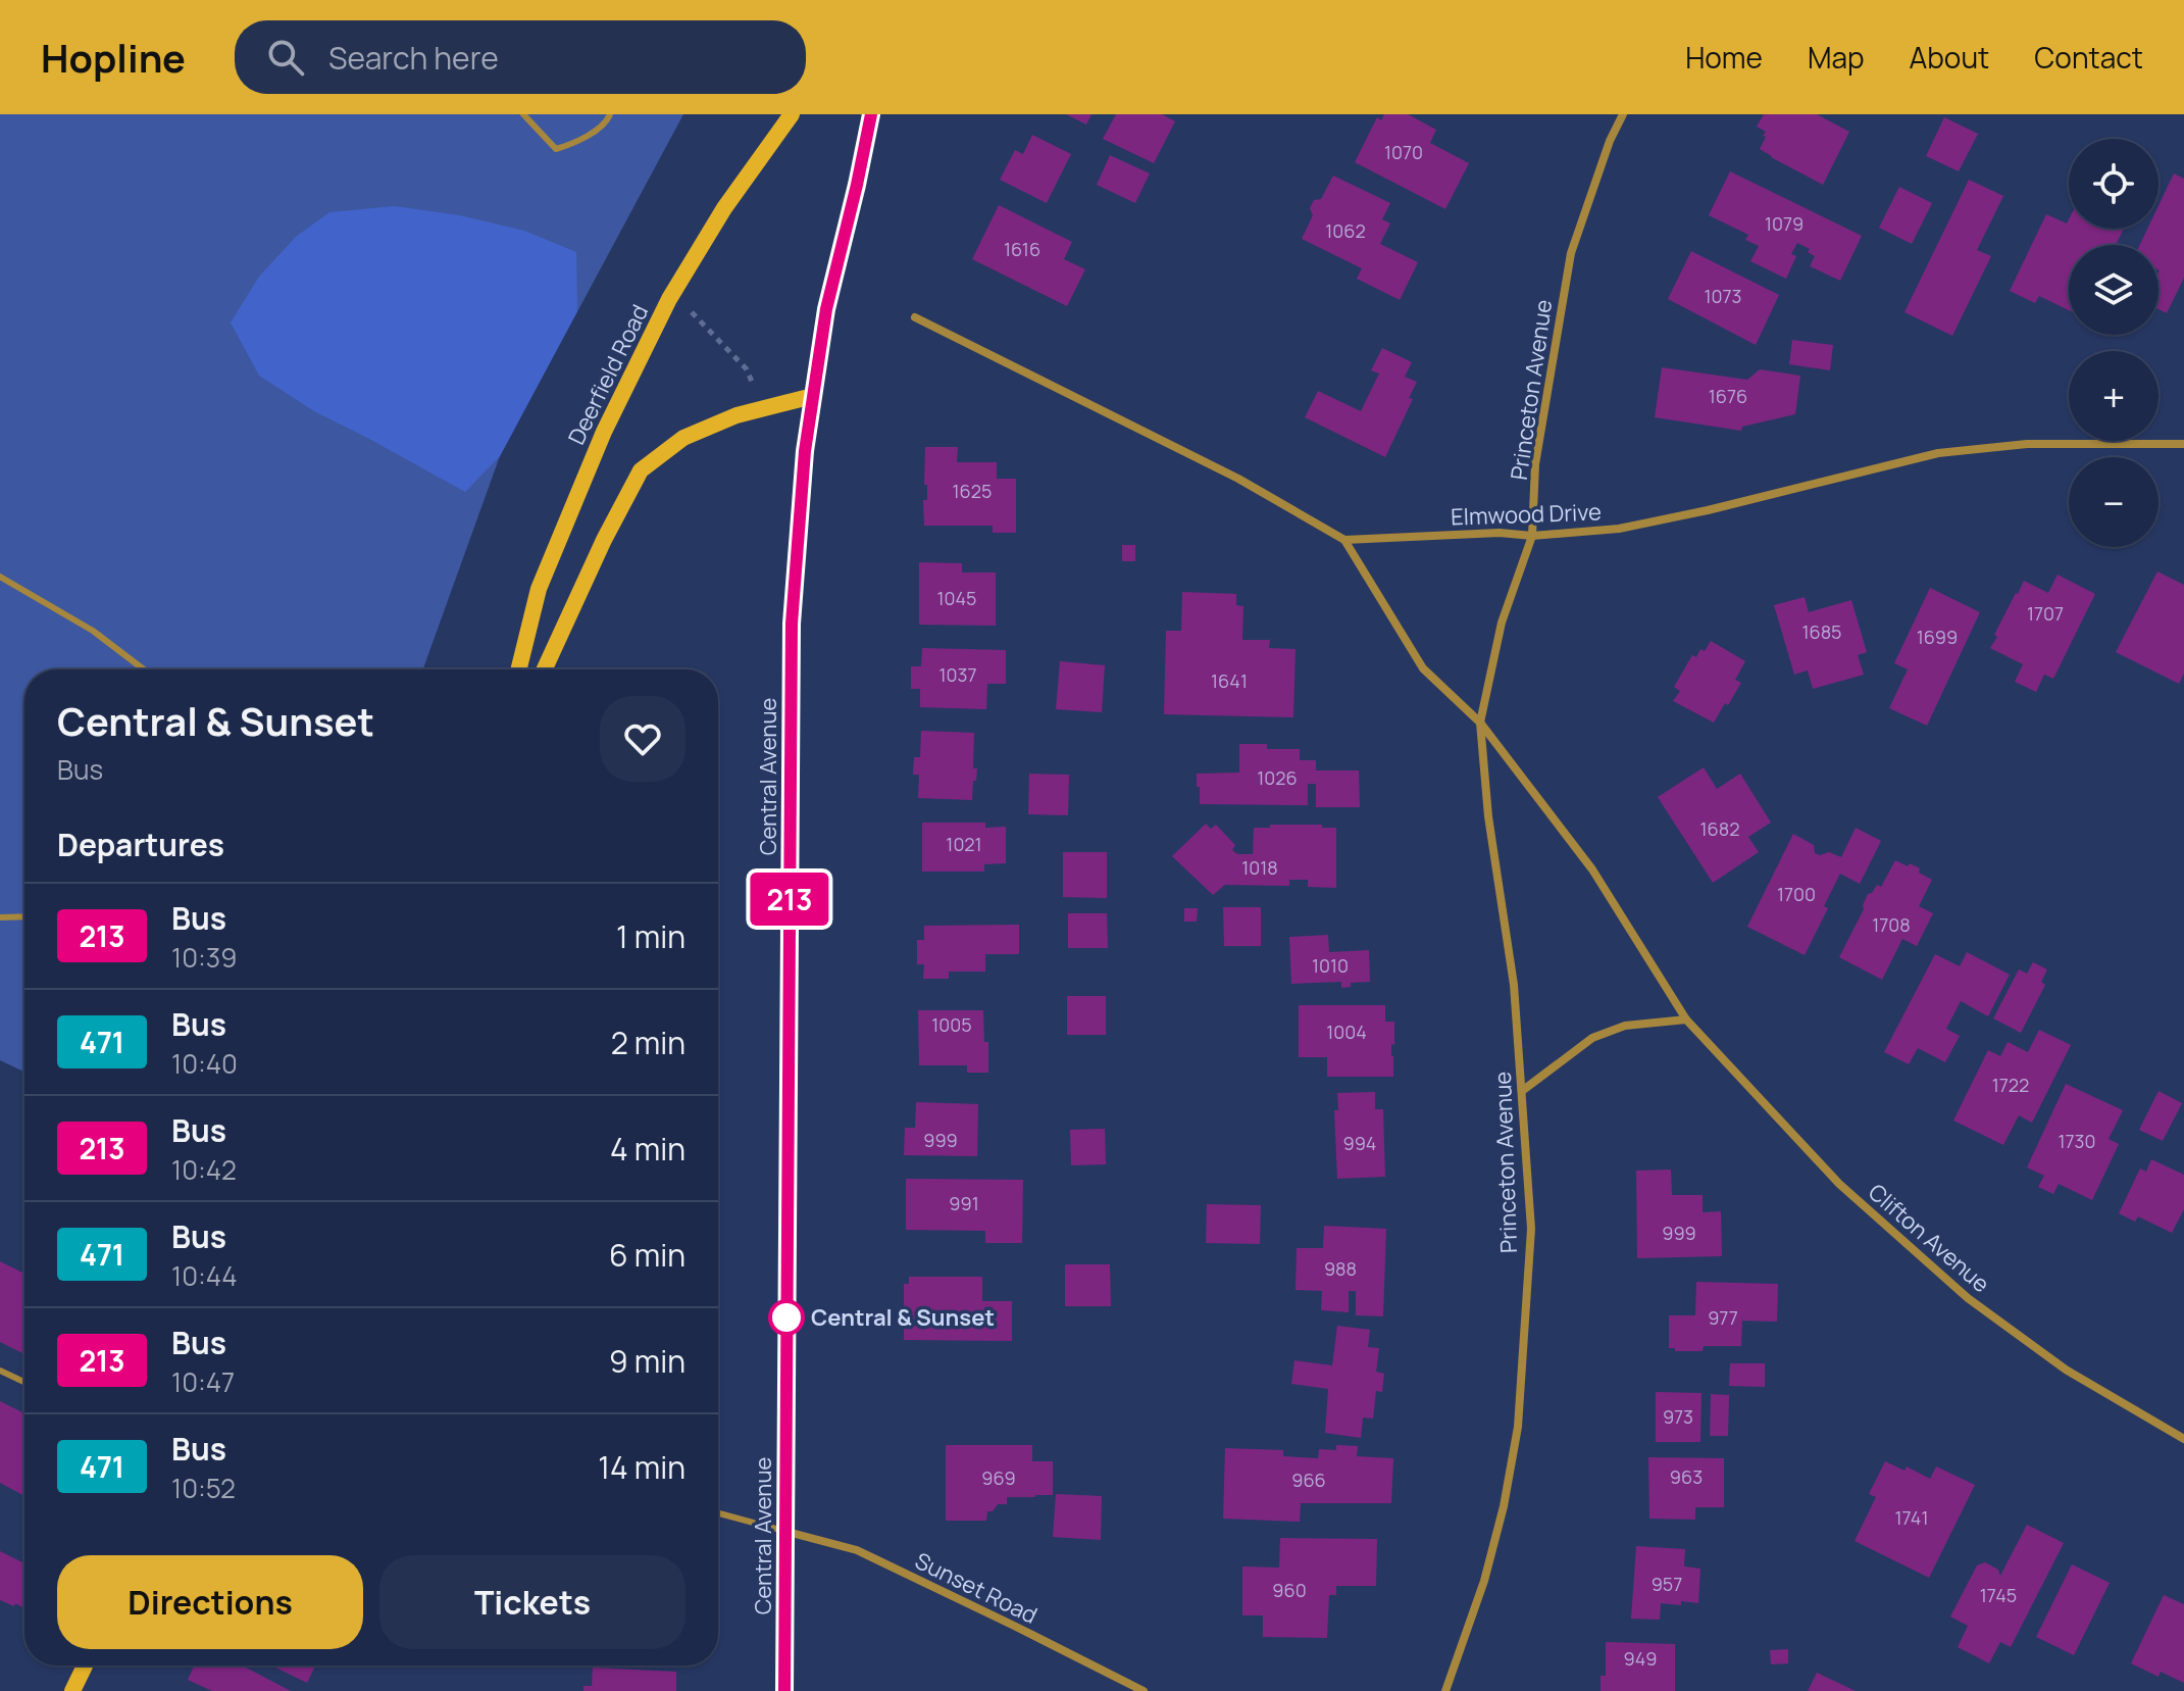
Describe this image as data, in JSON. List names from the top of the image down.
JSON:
{
  "streets": {
    "main road": ["Deerfield Road", "Central Avenue"],
    "street": [
      "Princeton Avenue",
      "Elmwood Drive",
      "Clifton Avenue",
      "Sunset Road"
    ]
  },
  "crossings": [
    ["Princeton Avenue", "Elmwood Drive"],
    ["Princeton Avenue", "Clifton Avenue"],
    ["Central Avenue", "Sunset Road"]
  ],
  "places": ["Central & Sunset"],
  "lines": ["bus line 213"],
  "house_numbers": [
    "1070",
    "1079",
    "1062",
    "1616",
    "1073",
    "1676",
    "1625",
    "1045",
    "1707",
    "1685",
    "1699",
    "1037",
    "1641",
    "1026",
    "1682",
    "1021",
    "1018",
    "1700",
    "1708",
    "1010",
    "1005",
    "1004",
    "1722",
    "999",
    "1730",
    "994",
    "991",
    "999",
    "988",
    "977",
    "973",
    "963",
    "969",
    "966",
    "1741",
    "957",
    "960",
    "1745",
    "949"
  ],
  "page": {
    "header": "Hopline",
    "search": "Search here",
    "nav": [
      "Home",
      "Map",
      "About",
      "Contact"
    ],
    "on_map": "213",
    "map_buttons": ["+", "−"],
    "heading": [
      ["Central & Sunset", "Bus"],
      "Departures"
    ],
    "list": [
      {
        "mark": "213",
        "name": "Bus",
        "note": "10:39",
        "value": "1 min"
      },
      {
        "mark": "471",
        "name": "Bus",
        "note": "10:40",
        "value": "2 min"
      },
      {
        "mark": "213",
        "name": "Bus",
        "note": "10:42",
        "value": "4 min"
      },
      {
        "mark": "471",
        "name": "Bus",
        "note": "10:44",
        "value": "6 min"
      },
      {
        "mark": "213",
        "name": "Bus",
        "note": "10:47",
        "value": "9 min"
      },
      {
        "mark": "471",
        "name": "Bus",
        "note": "10:52",
        "value": "14 min"
      }
    ],
    "buttons": ["Directions", "Tickets"]
  }
}
